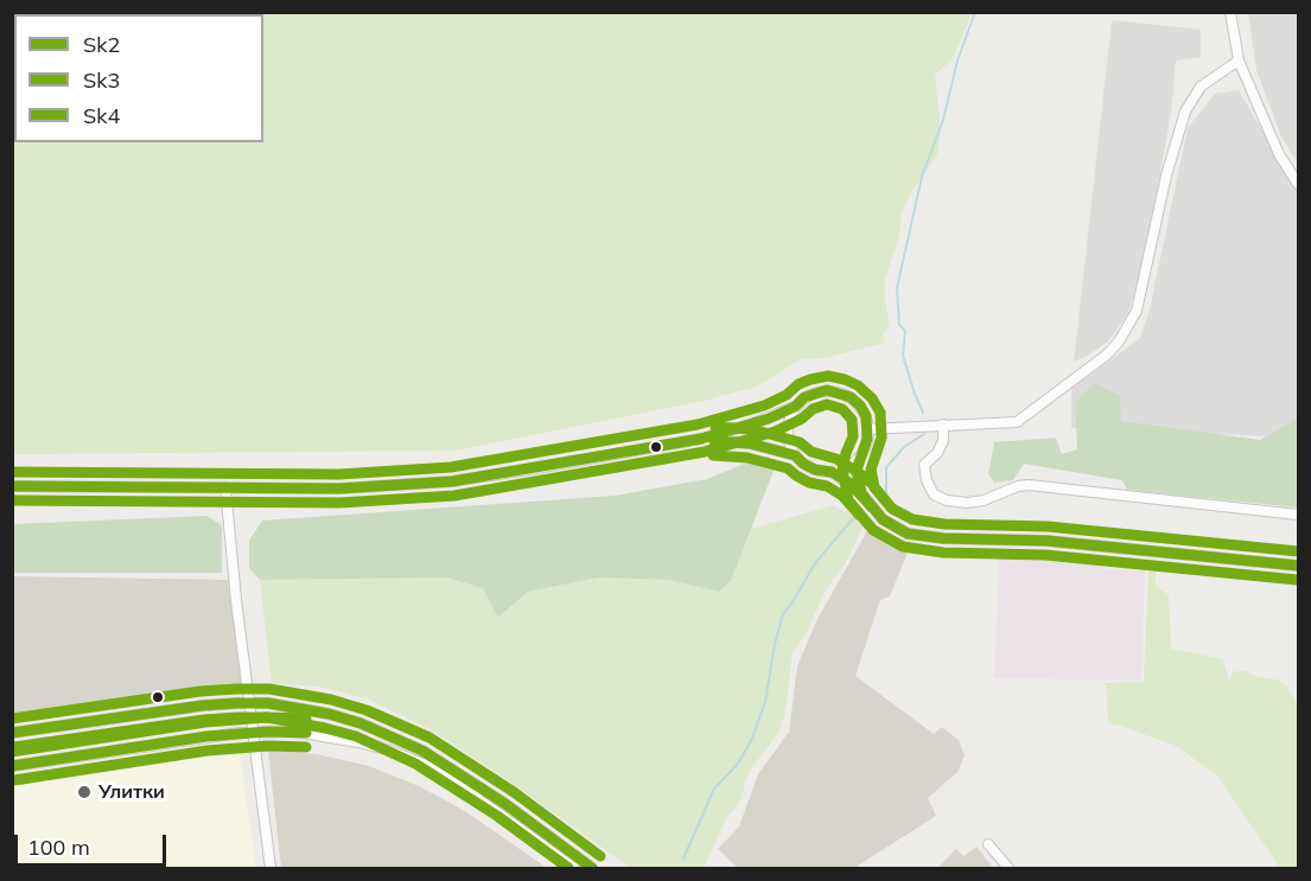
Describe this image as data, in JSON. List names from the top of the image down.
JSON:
{
  "places": ["Улитки"],
  "lines": ["transit line Sk4", "transit line Sk2", "transit line Sk3"],
  "legend": ["Sk2", "Sk3", "Sk4"],
  "scale_bar": "100 m"
}
